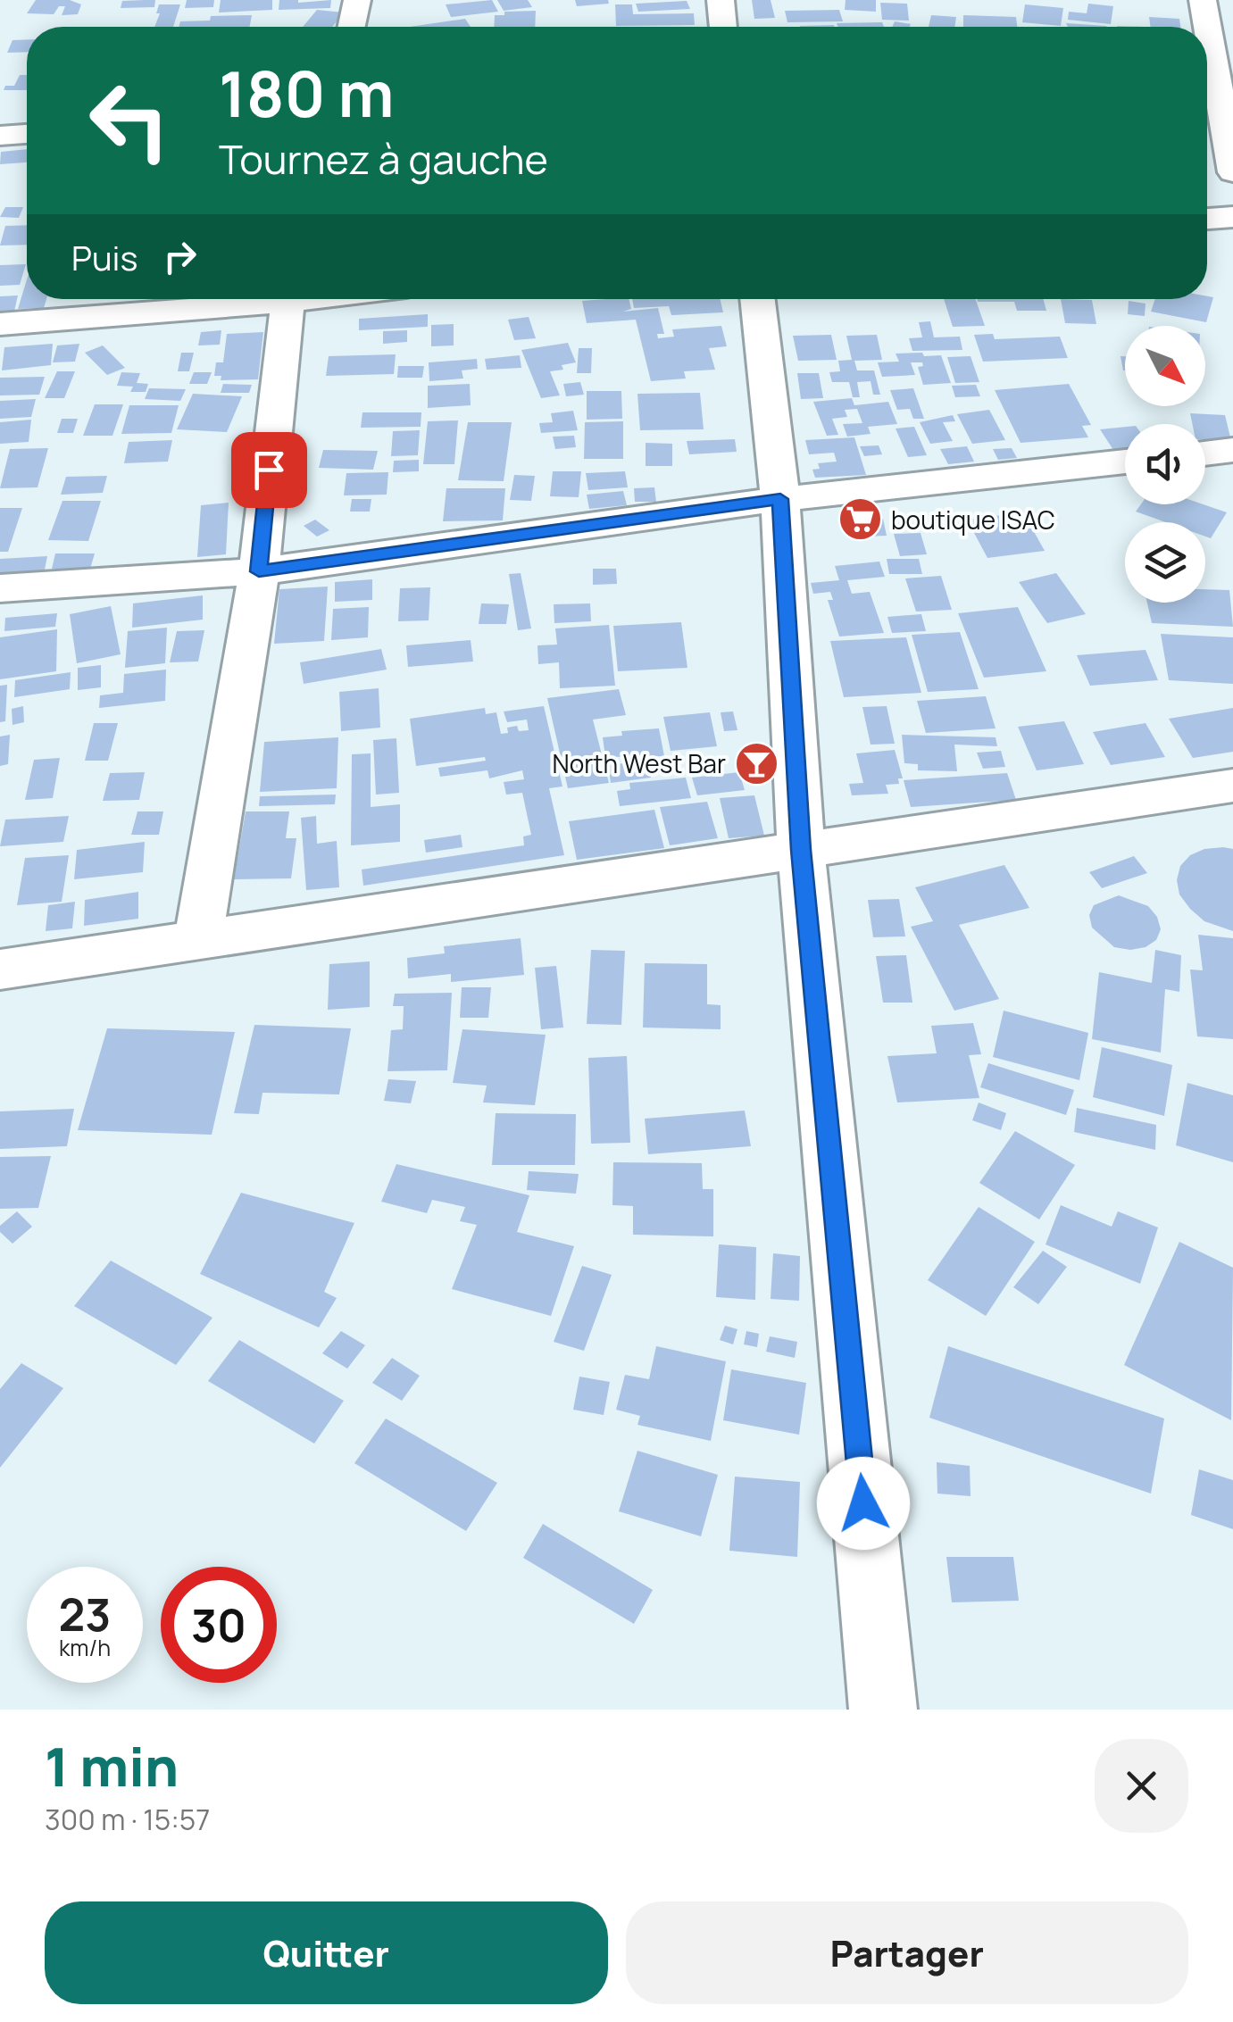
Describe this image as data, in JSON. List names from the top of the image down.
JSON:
{
  "places": {
    "supermarket": ["boutique ISAC"],
    "bar": ["North West Bar"]
  },
  "north": "bottom right",
  "page": {
    "turn": ["180 m", "Tournez à gauche"],
    "then": "Puis",
    "speed": "23 km/h",
    "limit": "30",
    "heading": ["1 min", "300 m · 15:57"],
    "buttons": ["Quitter", "Partager"]
  }
}
